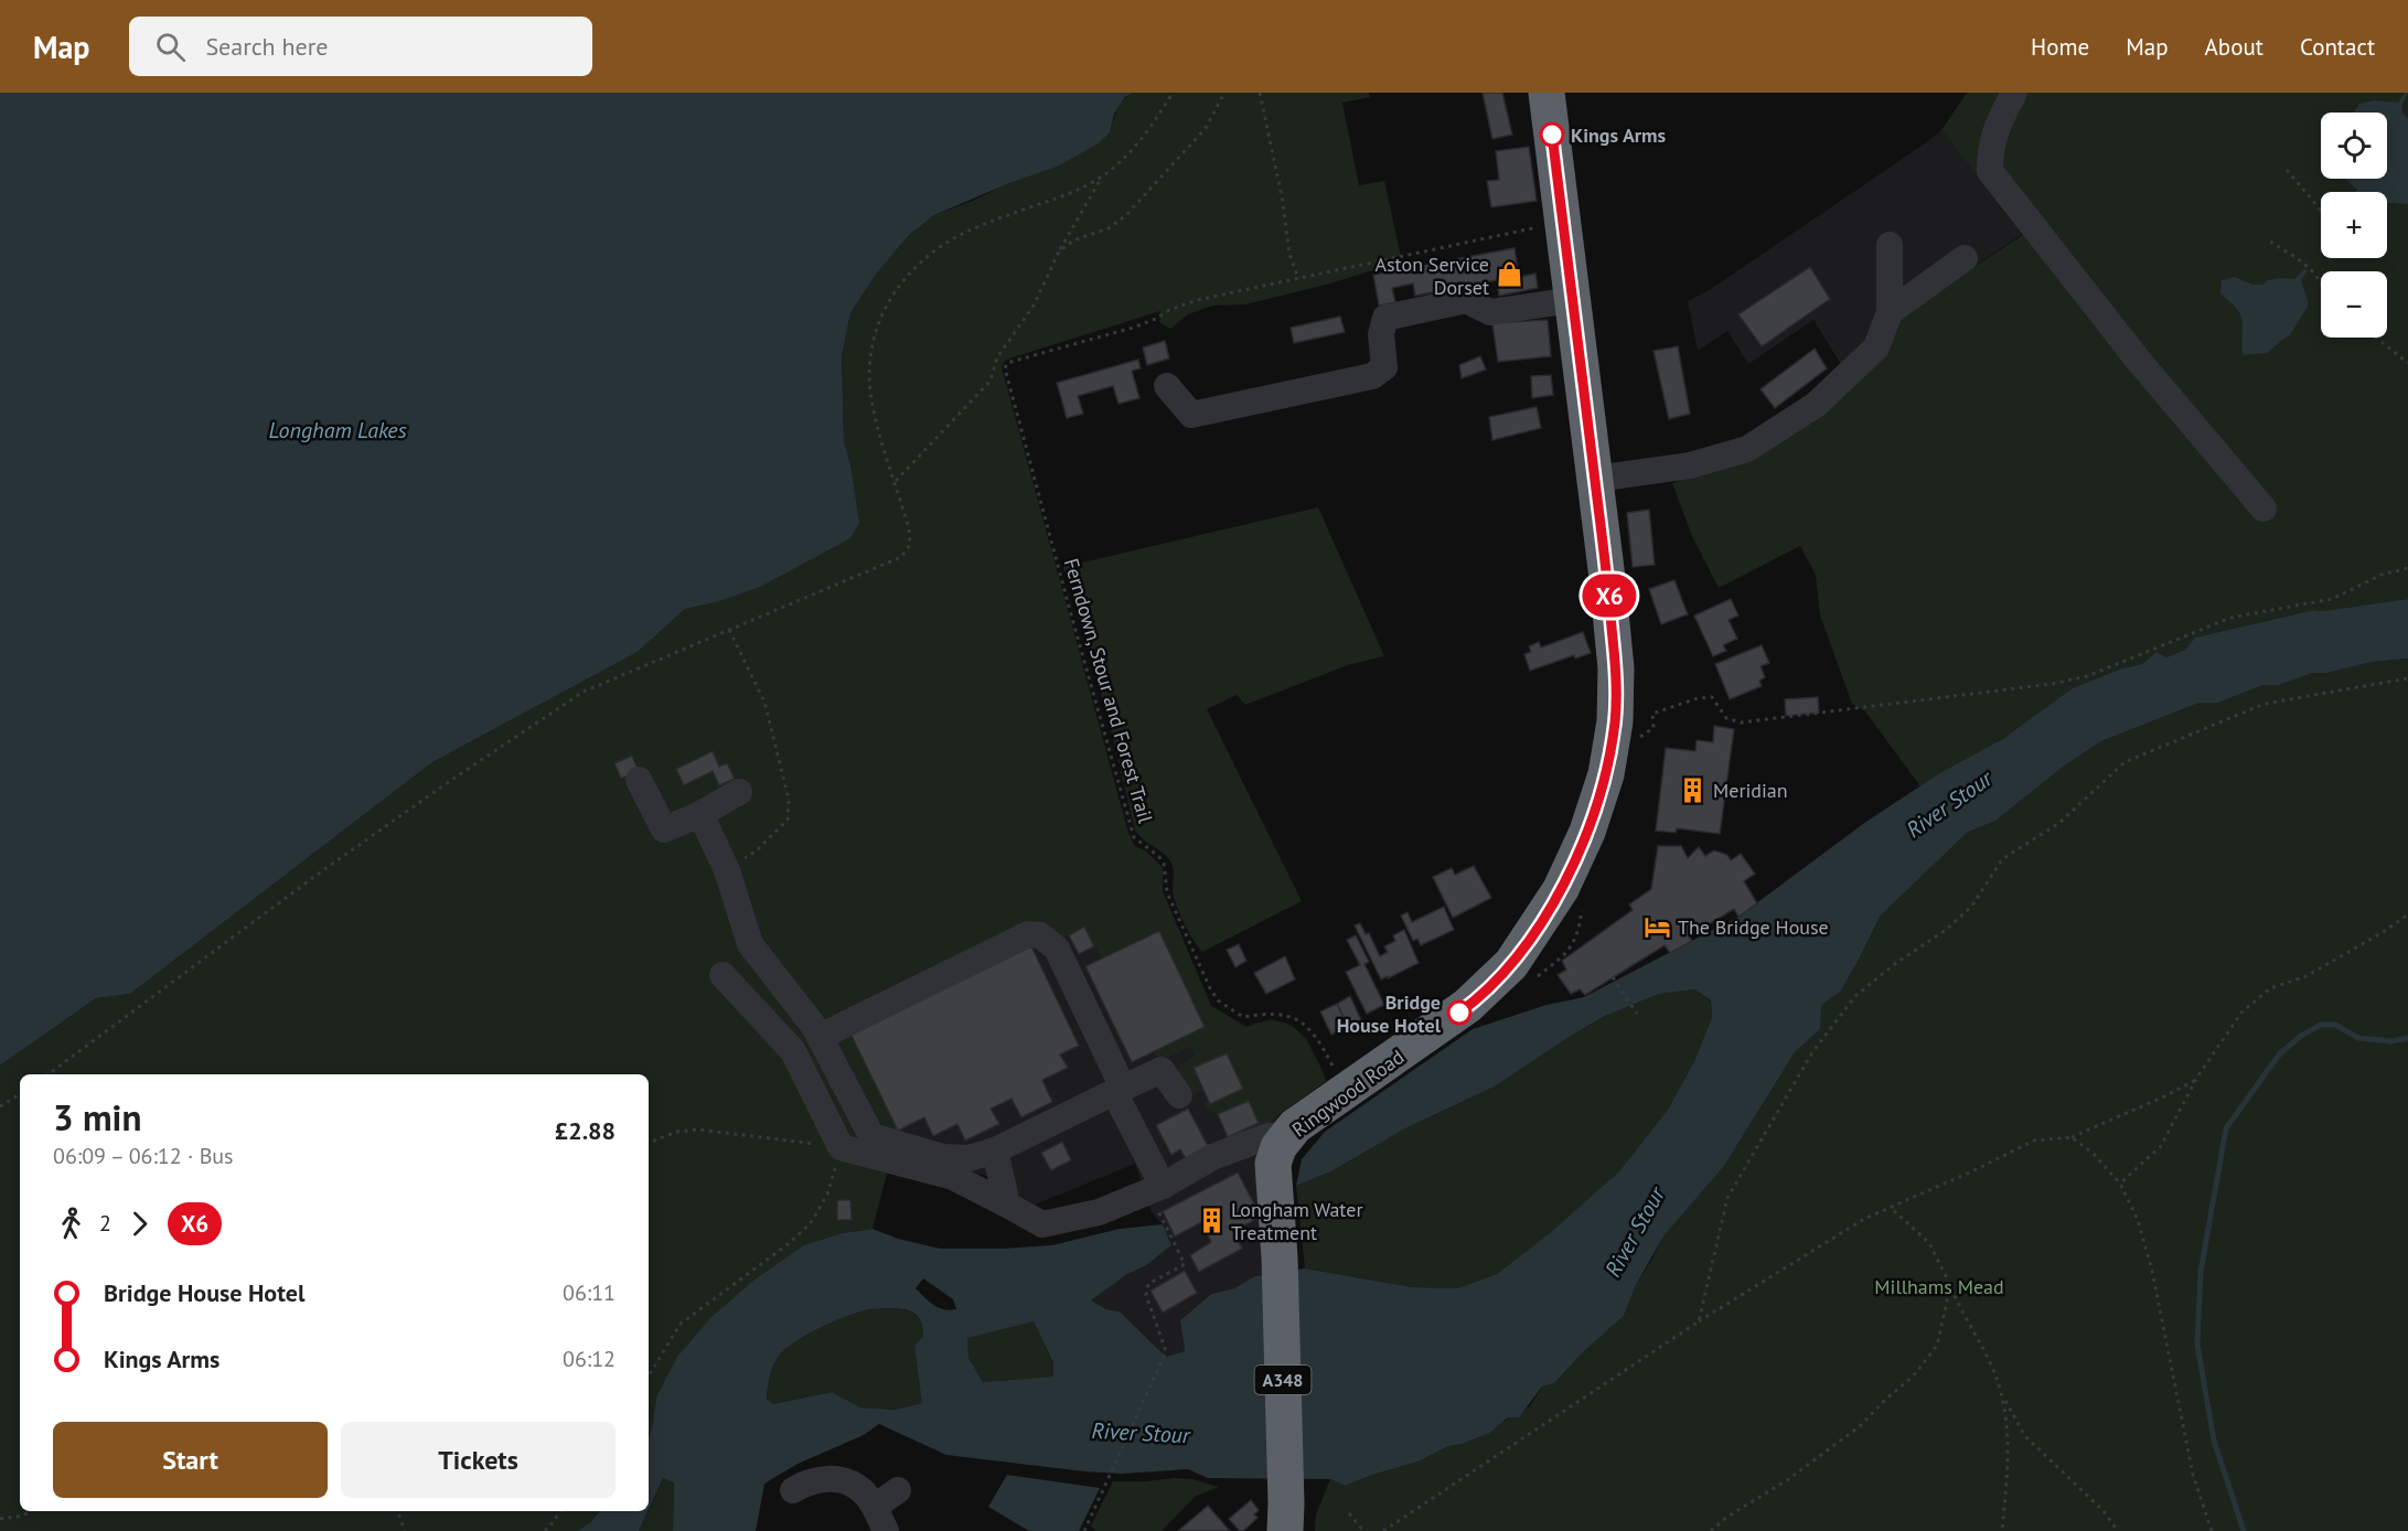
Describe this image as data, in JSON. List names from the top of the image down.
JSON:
{
  "streets": {
    "highway": ["Ringwood Road", "A348"],
    "path": ["Ferndown, Stour and Forest Trail"]
  },
  "crossings": [
    ["Ferndown, Stour and Forest Trail", "Ringwood Road"]
  ],
  "water": ["Longham Lakes", "River Stour"],
  "parks": ["Millhams Mead"],
  "places": {
    "other": ["Kings Arms", "Bridge House Hotel"],
    "shop": ["Aston Service Dorset"],
    "building": ["Meridian", "Longham Water Treatment"],
    "hotel": ["The Bridge House"]
  },
  "lines": ["bus line X6"],
  "page": {
    "header": "Map",
    "search": "Search here",
    "nav": [
      "Home",
      "Map",
      "About",
      "Contact"
    ],
    "on_map": "X6",
    "map_buttons": ["+", "−"],
    "heading": ["3 min", "06:09 – 06:12 · Bus", "£2.88"],
    "legs": ["2", "X6"],
    "list": [
      {
        "name": "Bridge House Hotel",
        "value": "06:11"
      },
      {
        "name": "Kings Arms",
        "value": "06:12"
      }
    ],
    "buttons": ["Start", "Tickets"]
  }
}
